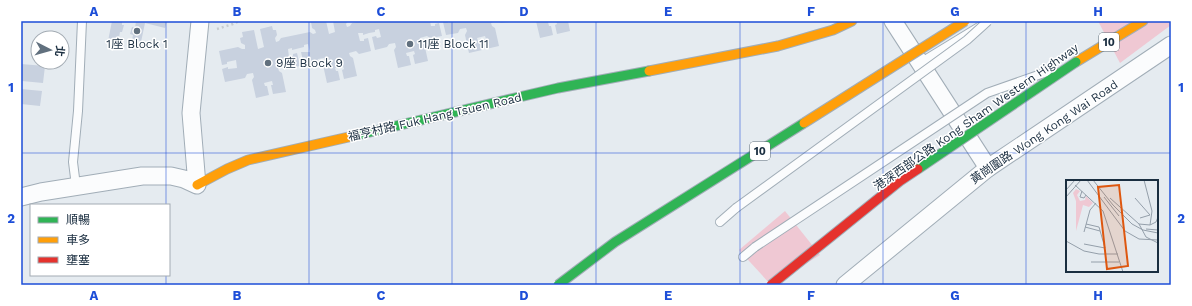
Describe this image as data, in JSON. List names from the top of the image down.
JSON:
{
  "streets": {
    "main road": ["10", "福亨村路 Fuk Hang Tsuen Road", "港深西部公路 Kong Sham Western Highway"],
    "street": ["黃崗圍路 Wong Kong Wai Road"]
  },
  "places": ["1座 Block 1", "11座 Block 11", "9座 Block 9"],
  "legend": ["順暢", "車多", "壅塞"],
  "north": "right",
  "grid": {
    "columns": [
      "A",
      "B",
      "C",
      "D",
      "E",
      "F",
      "G",
      "H"
    ],
    "rows": ["1", "2"]
  }
}
